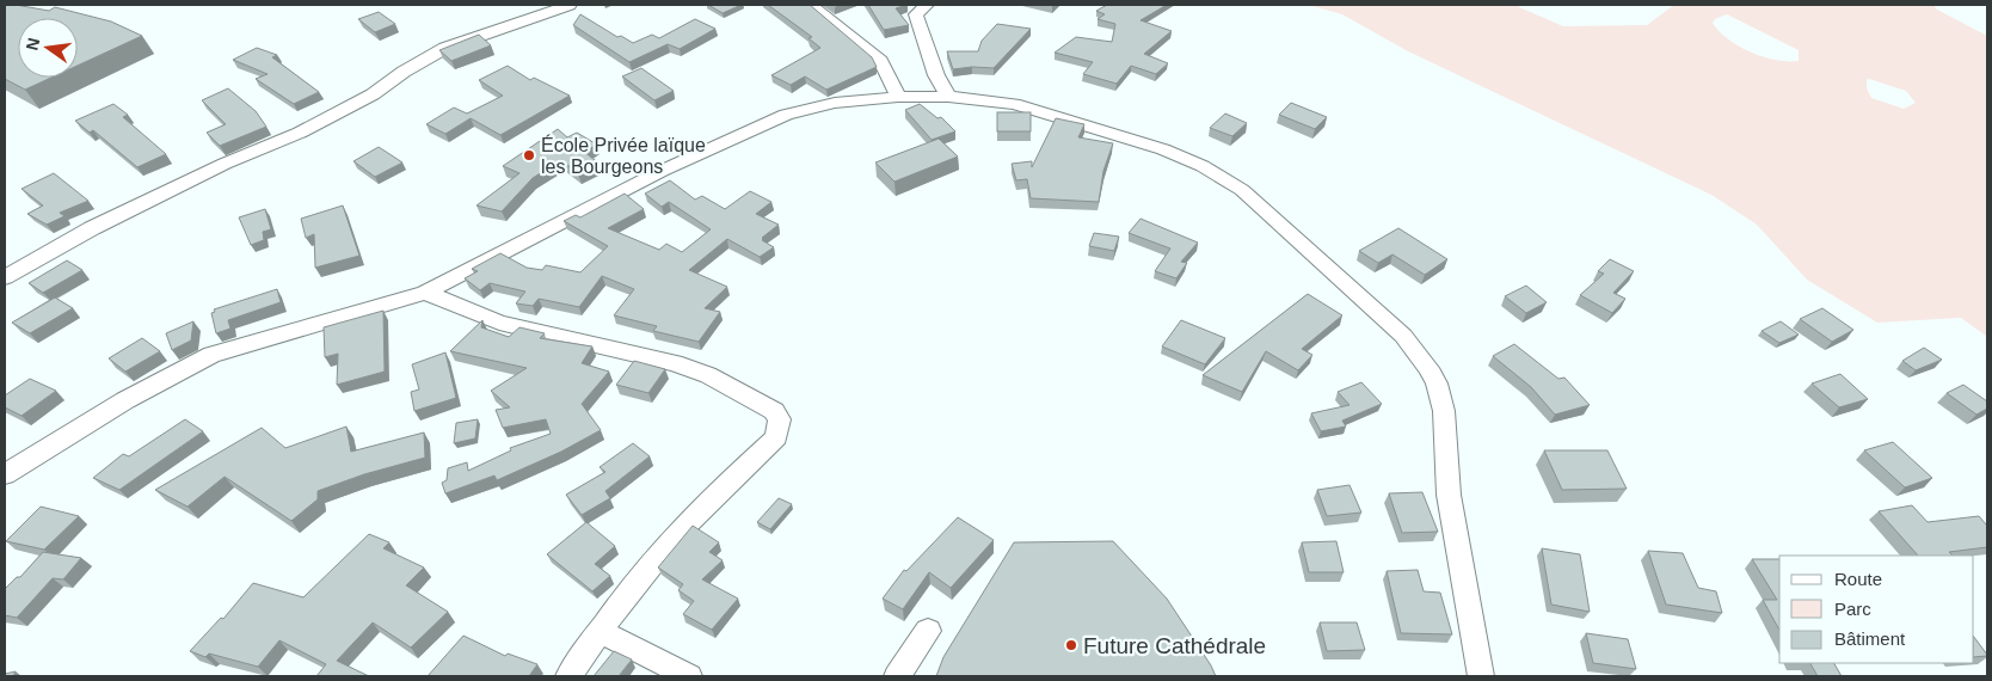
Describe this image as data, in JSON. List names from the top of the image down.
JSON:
{
  "places": ["École Privée laïque les Bourgeons", "Future Cathédrale"],
  "legend": ["Route", "Parc", "Bâtiment"],
  "north": "left"
}
